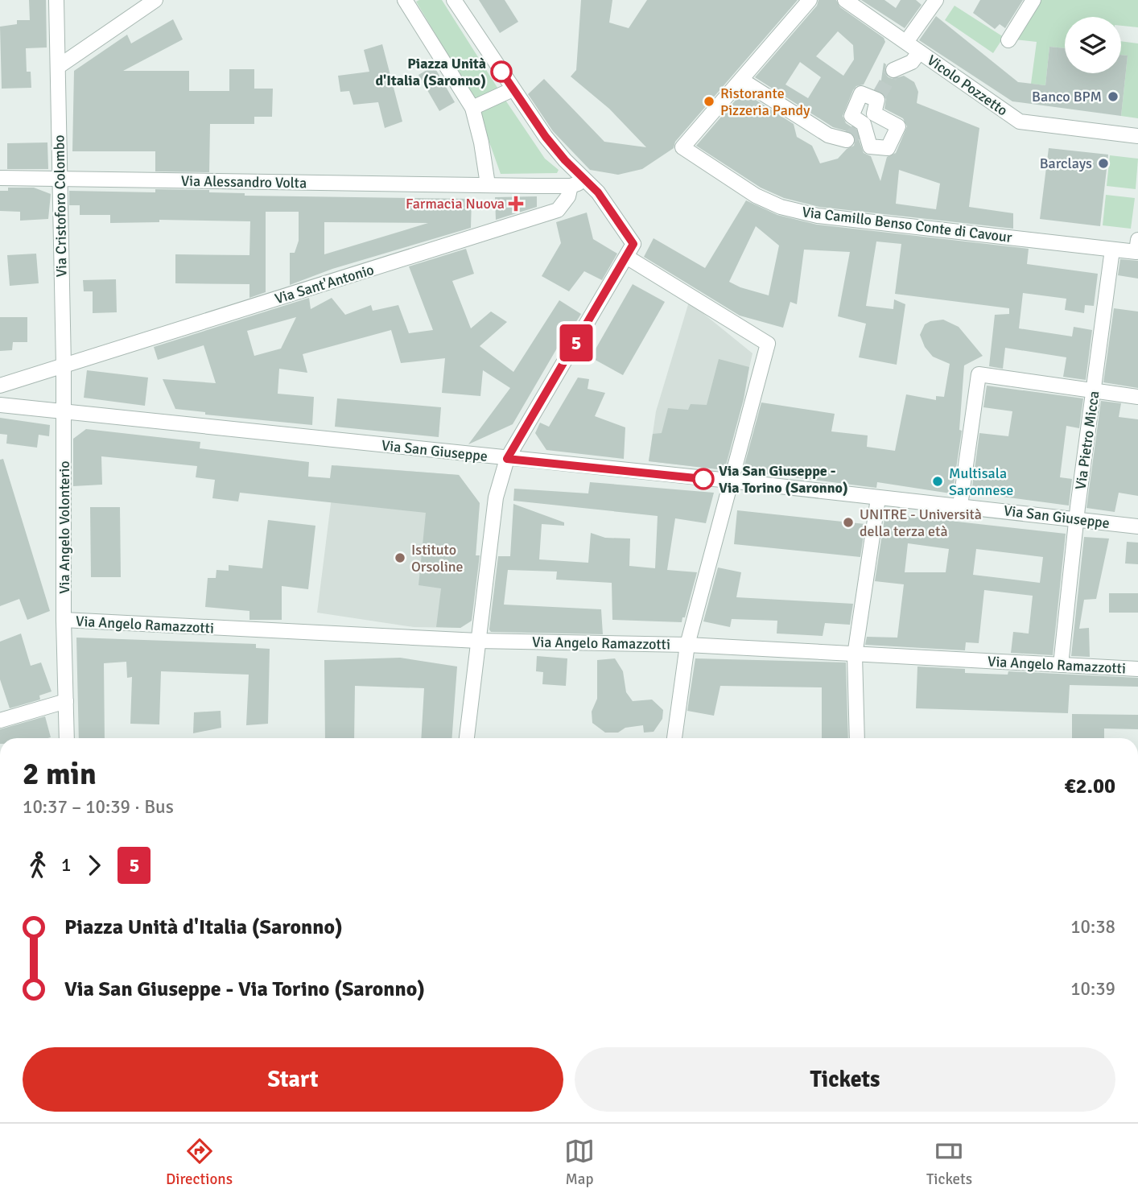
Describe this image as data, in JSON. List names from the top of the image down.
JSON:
{
  "streets": {
    "street": [
      "Vicolo Pozzetto",
      "Via Alessandro Volta",
      "Via Cristoforo Colombo",
      "Via Camillo Benso Conte di Cavour",
      "Via Sant'Antonio",
      "Via Pietro Micca",
      "Via San Giuseppe",
      "Via Angelo Volonterio",
      "Via Angelo Ramazzotti"
    ]
  },
  "crossings": [
    ["Via Alessandro Volta", "Via Cristoforo Colombo"],
    ["Via Alessandro Volta", "Via Sant'Antonio"],
    ["Via Cristoforo Colombo", "Via Sant'Antonio"],
    ["Via Cristoforo Colombo", "Via San Giuseppe"],
    ["Via Cristoforo Colombo", "Via Angelo Volonterio"],
    ["Via Camillo Benso Conte di Cavour", "Via Pietro Micca"],
    ["Via Pietro Micca", "Via San Giuseppe"],
    ["Via Pietro Micca", "Via Angelo Ramazzotti"],
    ["Via San Giuseppe", "Via Angelo Volonterio"],
    ["Via Angelo Volonterio", "Via Angelo Ramazzotti"]
  ],
  "places": {
    "other": [
      "Piazza Unità d'Italia (Saronno)",
      "Banco BPM",
      "Ristorante Pizzeria Pandy",
      "Barclays",
      "Via San Giuseppe - Via Torino (Saronno)",
      "Multisala Saronnese",
      "UNITRE - Università della terza età",
      "Istituto Orsoline"
    ],
    "health": ["Farmacia Nuova"]
  },
  "lines": ["bus line 5"],
  "page": {
    "on_map": "5",
    "heading": ["2 min", "10:37 – 10:39 · Bus", "€2.00"],
    "legs": ["1", "5"],
    "list": [
      {
        "name": "Piazza Unità d'Italia (Saronno)",
        "value": "10:38"
      },
      {
        "name": "Via San Giuseppe - Via Torino (Saronno)",
        "value": "10:39"
      }
    ],
    "buttons": ["Start", "Tickets"],
    "tabs": ["Directions", "Map", "Tickets"]
  }
}
